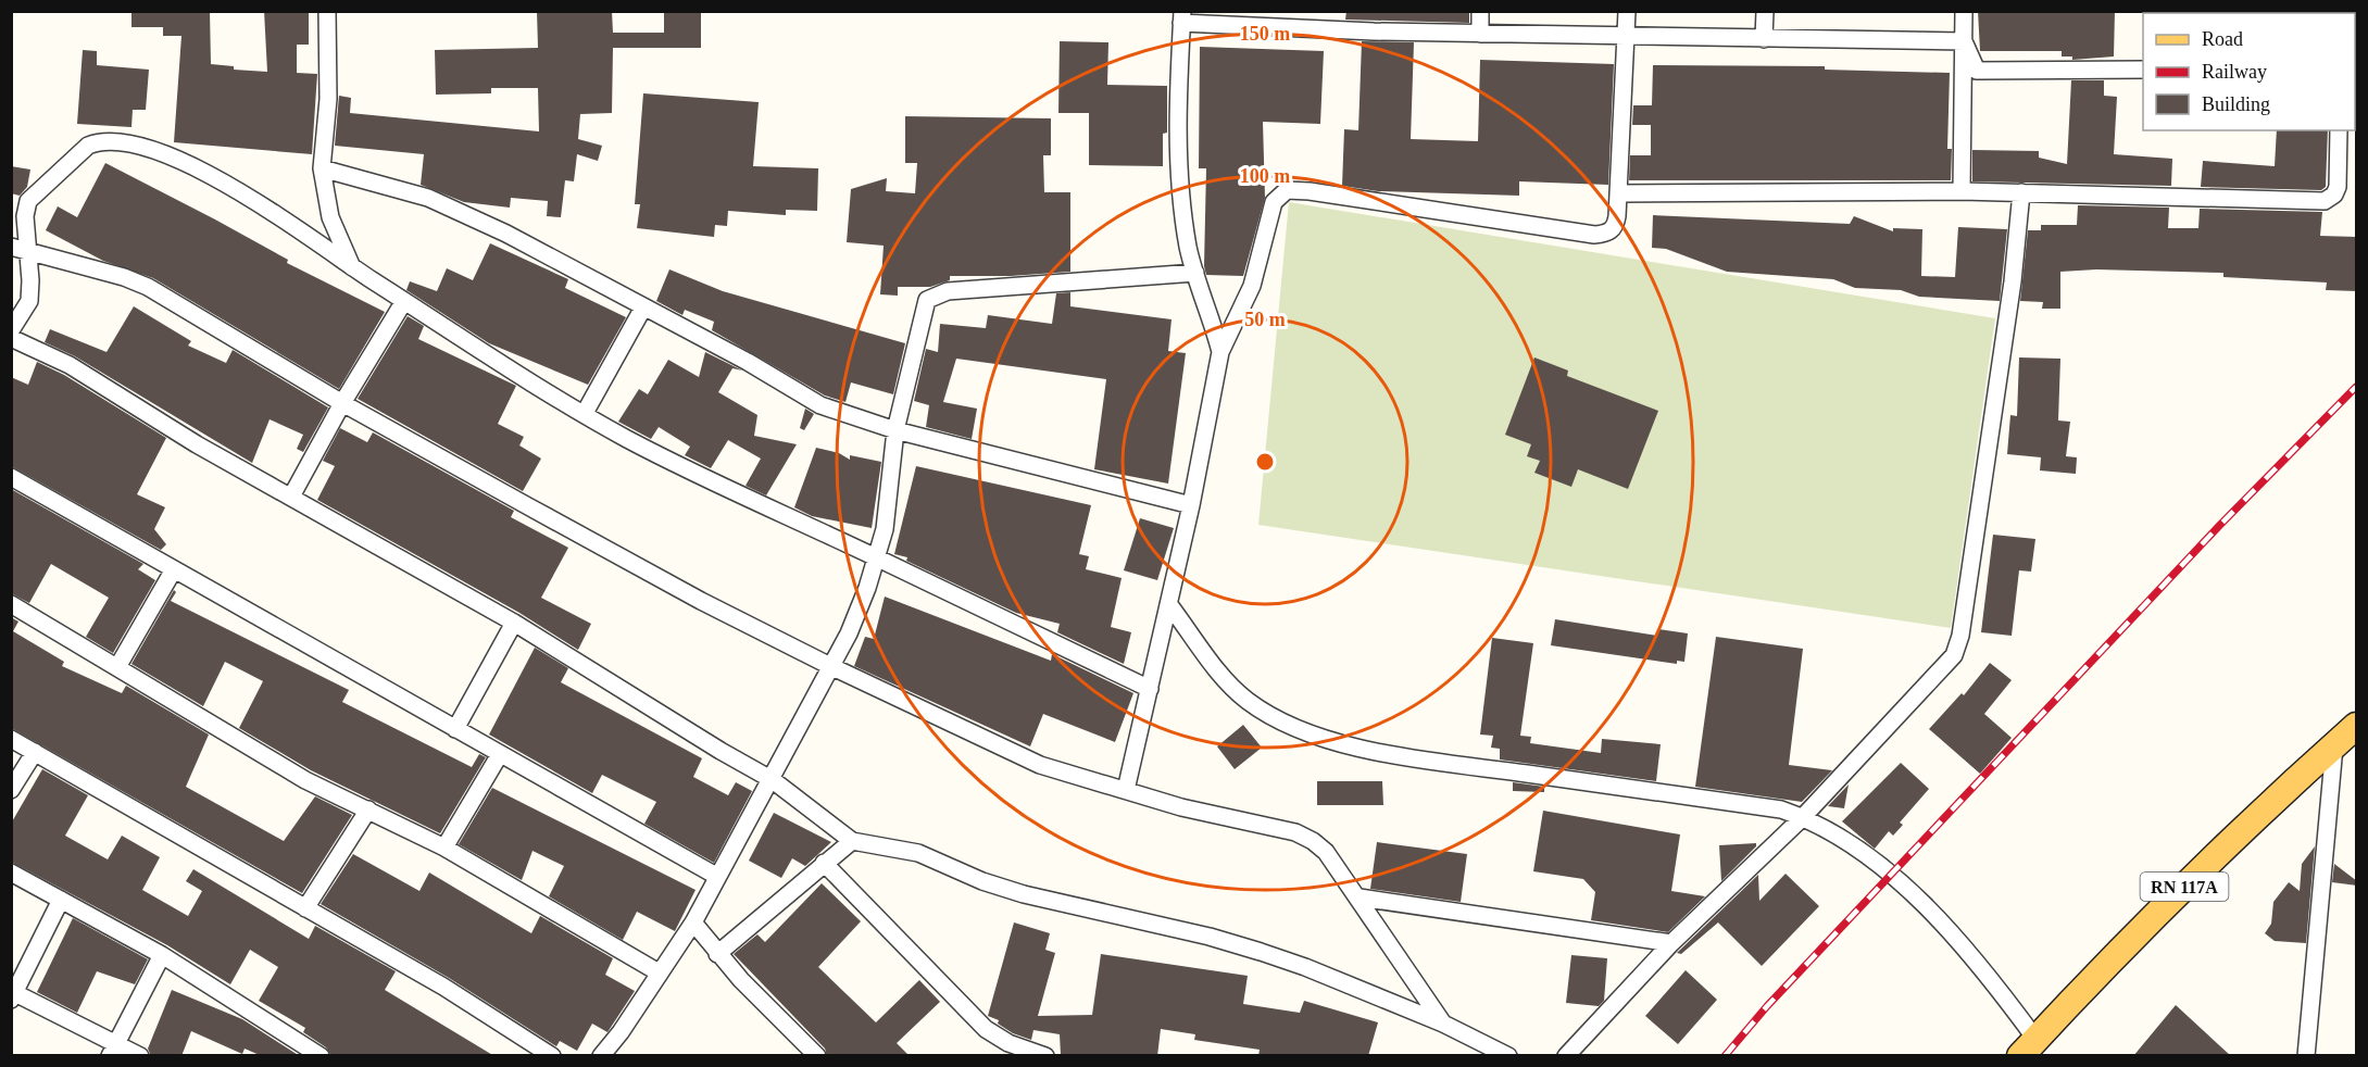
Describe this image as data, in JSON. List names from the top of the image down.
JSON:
{
  "streets": {
    "main road": ["RN 117A"]
  },
  "legend": ["Road", "Railway", "Building"],
  "rings": ["150 m", "100 m", "50 m"]
}
